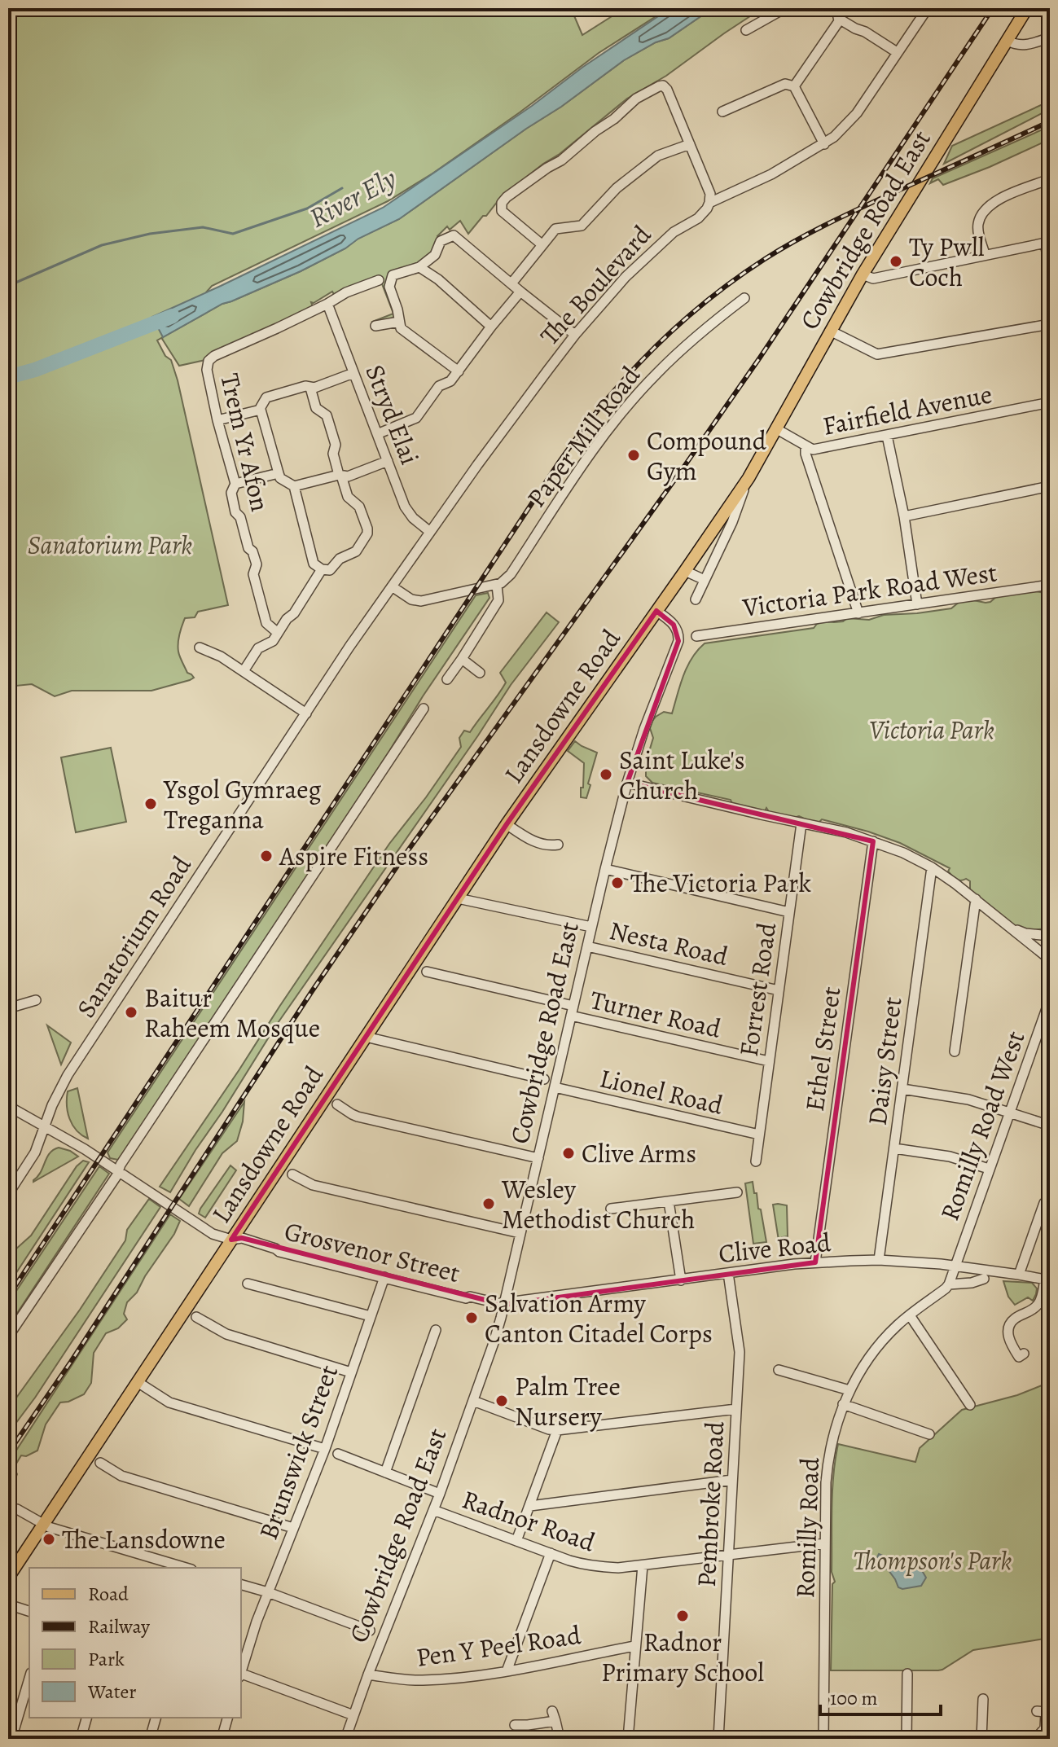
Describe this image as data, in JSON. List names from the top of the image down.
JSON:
{
  "streets": {
    "main road": ["Cowbridge Road East", "Lansdowne Road"],
    "street": [
      "The Boulevard",
      "Fairfield Avenue",
      "Stryd Elai",
      "Paper Mill Road",
      "Trem Yr Afon",
      "Victoria Park Road West",
      "Sanatorium Road",
      "Nesta Road",
      "Forrest Road",
      "Turner Road",
      "Ethel Street",
      "Daisy Street",
      "Lionel Road",
      "Romilly Road West",
      "Clive Road",
      "Grosvenor Street",
      "Brunswick Street",
      "Pembroke Road",
      "Radnor Road",
      "Romilly Road",
      "Pen Y Peel Road"
    ]
  },
  "crossings": [
    ["Cowbridge Road East", "Fairfield Avenue"],
    ["Cowbridge Road East", "Lansdowne Road"],
    ["Cowbridge Road East", "Nesta Road"],
    ["Cowbridge Road East", "Turner Road"],
    ["Cowbridge Road East", "Lionel Road"],
    ["Cowbridge Road East", "Clive Road"],
    ["Cowbridge Road East", "Grosvenor Street"],
    ["Cowbridge Road East", "Radnor Road"],
    ["Cowbridge Road East", "Pen Y Peel Road"],
    ["The Boulevard", "Stryd Elai"],
    ["The Boulevard", "Sanatorium Road"],
    ["Stryd Elai", "Trem Yr Afon"],
    ["Lansdowne Road", "Grosvenor Street"],
    ["Nesta Road", "Forrest Road"],
    ["Forrest Road", "Turner Road"],
    ["Forrest Road", "Lionel Road"],
    ["Ethel Street", "Clive Road"],
    ["Daisy Street", "Clive Road"],
    ["Romilly Road West", "Clive Road"],
    ["Clive Road", "Grosvenor Street"],
    ["Clive Road", "Pembroke Road"],
    ["Grosvenor Street", "Brunswick Street"],
    ["Pembroke Road", "Radnor Road"],
    ["Radnor Road", "Romilly Road"]
  ],
  "water": ["River Ely"],
  "parks": ["Sanatorium Park", "Victoria Park", "Thompson's Park"],
  "places": [
    "Ty Pwll Coch",
    "Compound Gym",
    "Saint Luke's Church",
    "Ysgol Gymraeg Treganna",
    "Aspire Fitness",
    "The Victoria Park",
    "Baitur Raheem Mosque",
    "Clive Arms",
    "Wesley Methodist Church",
    "Salvation Army Canton Citadel Corps",
    "Palm Tree Nursery",
    "The Lansdowne",
    "Radnor Primary School"
  ],
  "legend": [
    "Road",
    "Railway",
    "Park",
    "Water"
  ],
  "scale_bar": "100 m"
}
